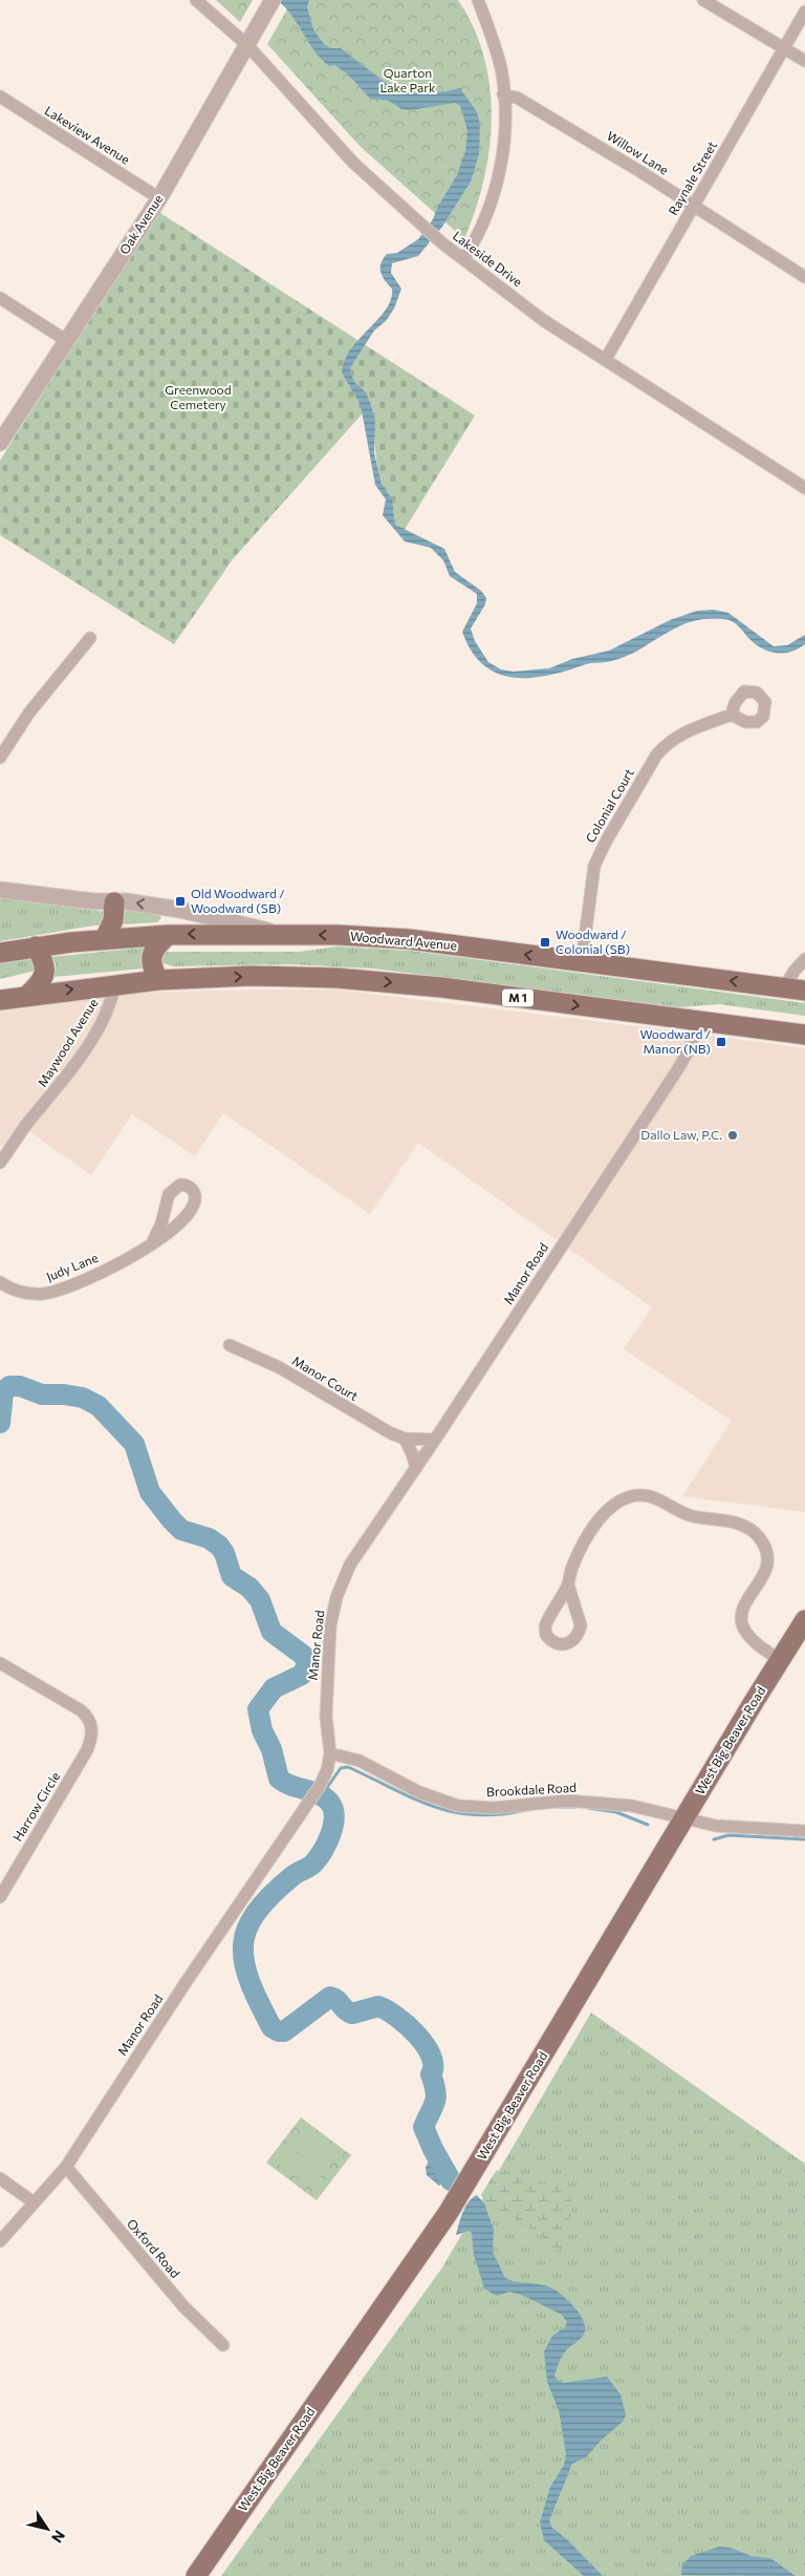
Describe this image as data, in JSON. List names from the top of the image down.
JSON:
{
  "streets": {
    "main road": ["Woodward Avenue", "M 1", "West Big Beaver Road"],
    "street": [
      "Lakeview Avenue",
      "Willow Lane",
      "Raynale Street",
      "Oak Avenue",
      "Lakeside Drive",
      "Colonial Court",
      "Maywood Avenue",
      "Judy Lane",
      "Manor Road",
      "Manor Court",
      "Brookdale Road",
      "Harrow Circle",
      "Oxford Road"
    ]
  },
  "crossings": [
    ["Lakeview Avenue", "Oak Avenue"],
    ["Willow Lane", "Raynale Street"],
    ["Raynale Street", "Lakeside Drive"],
    ["Oak Avenue", "Lakeside Drive"],
    ["Colonial Court", "Woodward Avenue"],
    ["M 1", "Maywood Avenue"],
    ["M 1", "Manor Road"],
    ["Manor Road", "Manor Court"],
    ["Manor Road", "Brookdale Road"],
    ["Manor Road", "Oxford Road"],
    ["West Big Beaver Road", "Brookdale Road"]
  ],
  "parks": ["Quarton Lake Park", "Greenwood Cemetery"],
  "places": {
    "transit": ["Old Woodward / Woodward (SB)", "Woodward / Colonial (SB)", "Woodward / Manor (NB)"],
    "other": ["Dallo Law, P.C."]
  },
  "north": "bottom right"
}
